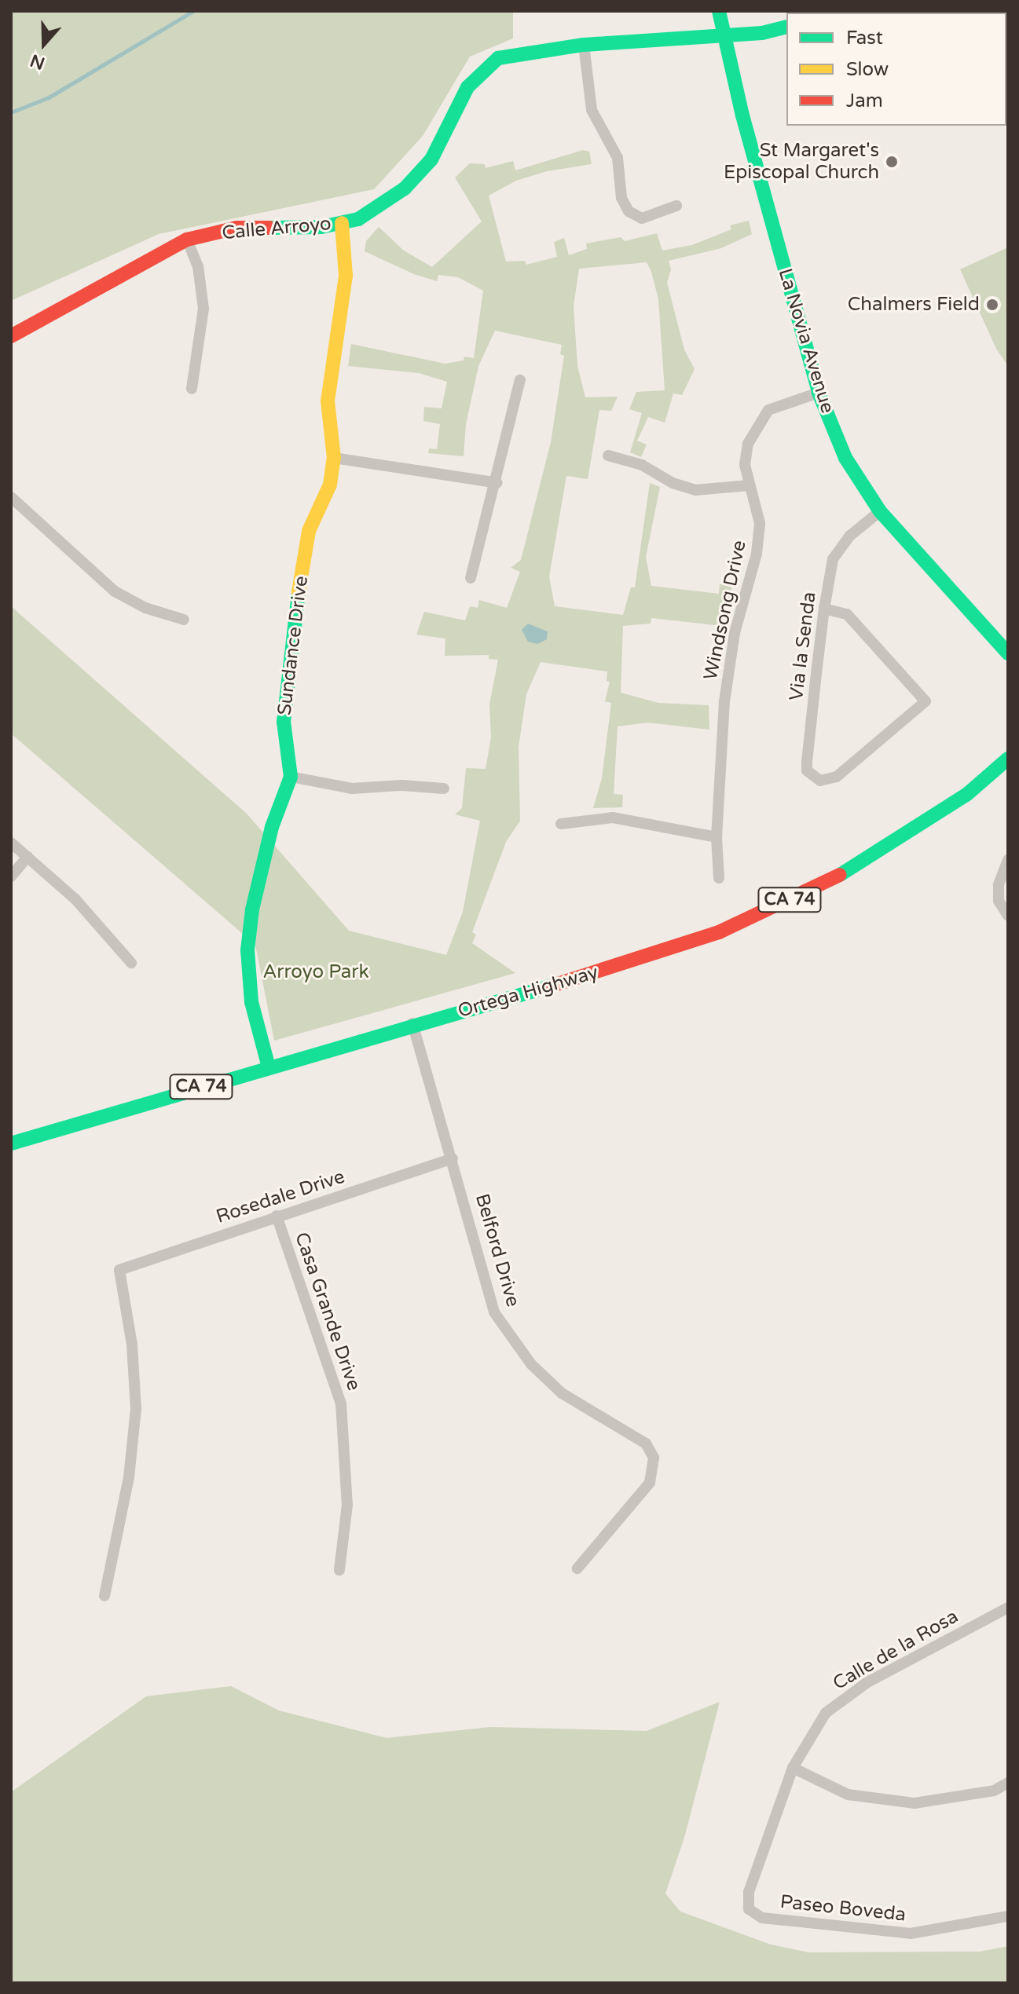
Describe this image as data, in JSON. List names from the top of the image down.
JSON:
{
  "streets": {
    "main road": [
      "Calle Arroyo",
      "La Novia Avenue",
      "Sundance Drive",
      "CA 74",
      "Ortega Highway"
    ],
    "street": [
      "Windsong Drive",
      "Via la Senda",
      "Rosedale Drive",
      "Belford Drive",
      "Casa Grande Drive",
      "Calle de la Rosa",
      "Paseo Boveda"
    ]
  },
  "crossings": [
    ["Calle Arroyo", "La Novia Avenue"],
    ["Calle Arroyo", "Sundance Drive"],
    ["La Novia Avenue", "Windsong Drive"],
    ["La Novia Avenue", "Via la Senda"],
    ["Sundance Drive", "Ortega Highway"],
    ["Ortega Highway", "Belford Drive"],
    ["Rosedale Drive", "Belford Drive"],
    ["Rosedale Drive", "Casa Grande Drive"],
    ["Calle de la Rosa", "Paseo Boveda"]
  ],
  "parks": ["Arroyo Park"],
  "places": ["St Margaret's Episcopal Church", "Chalmers Field"],
  "legend": ["Fast", "Slow", "Jam"],
  "north": "bottom"
}
